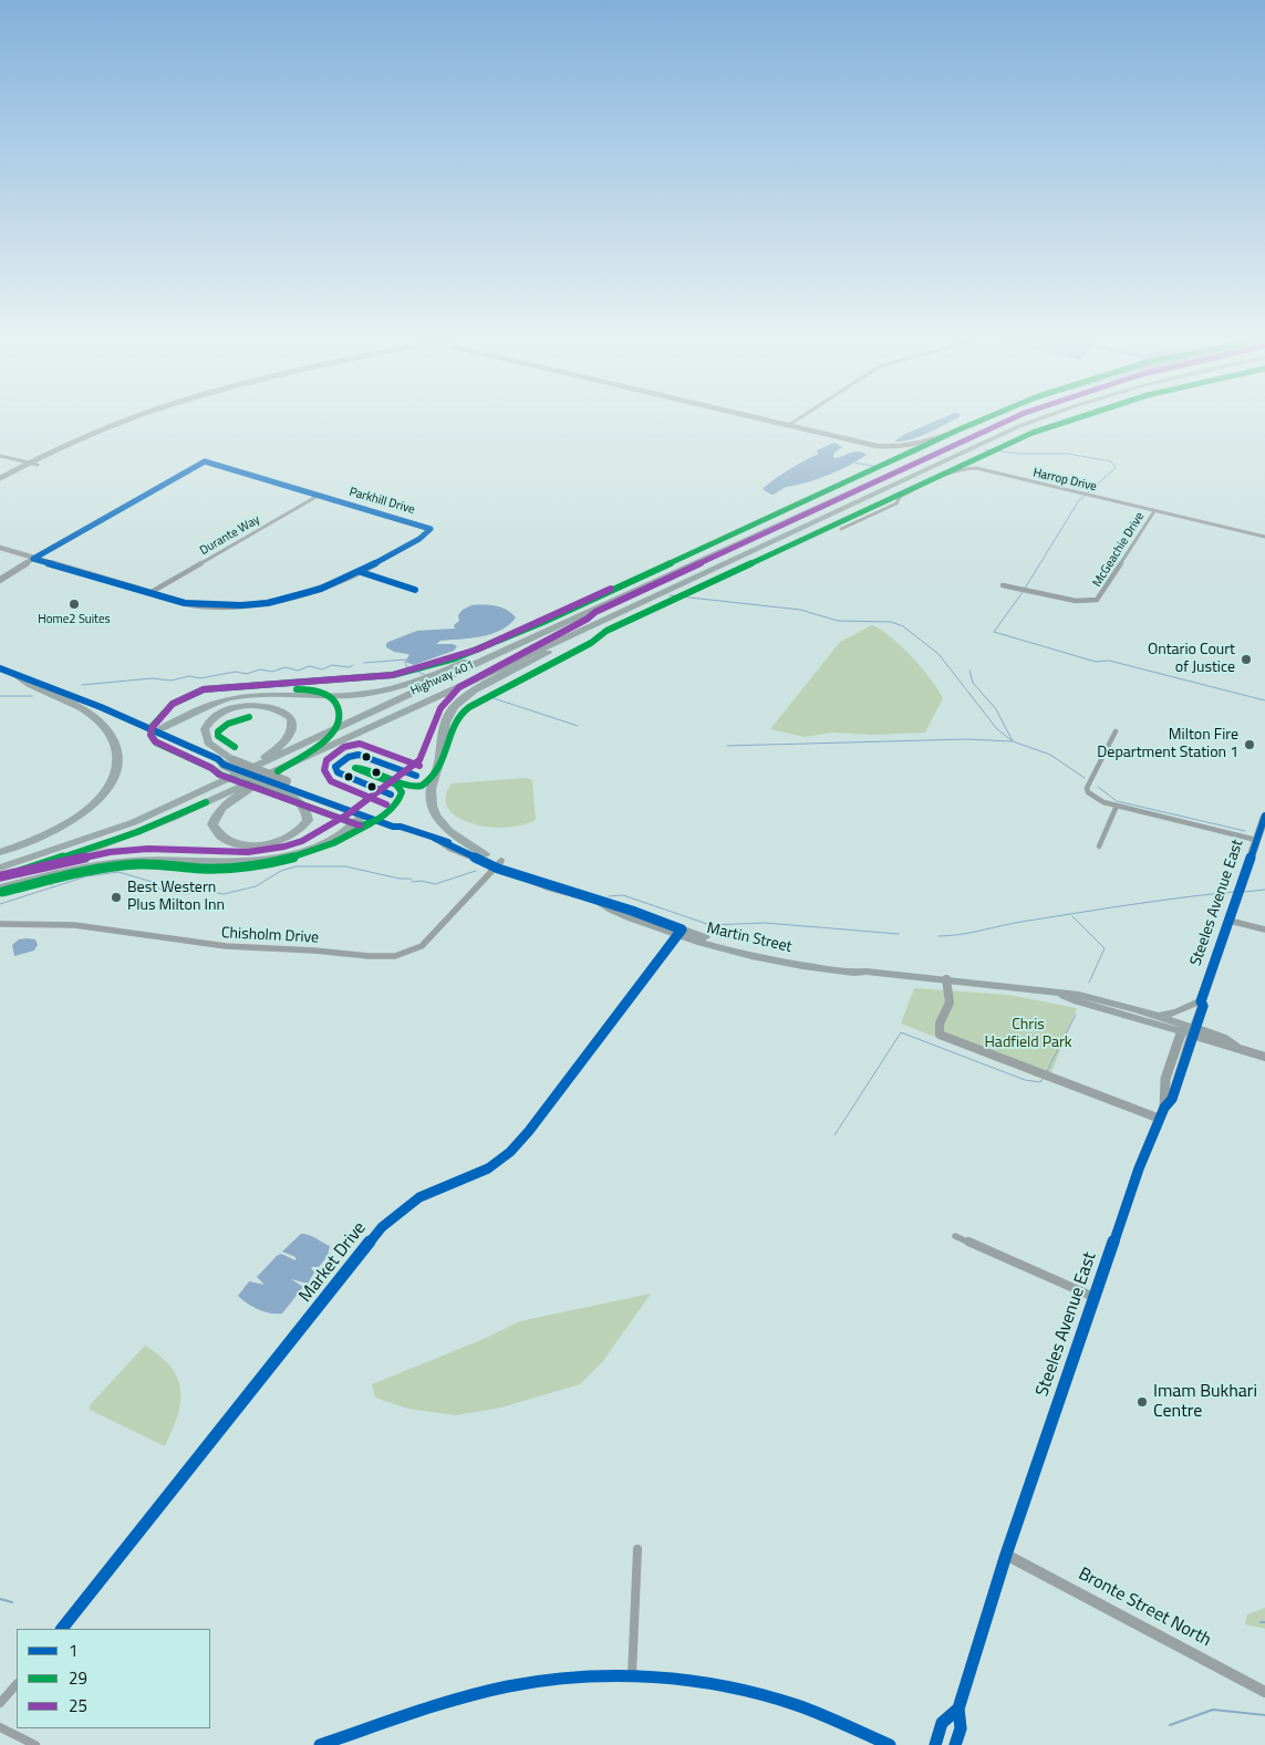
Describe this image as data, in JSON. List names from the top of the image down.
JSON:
{
  "streets": {
    "highway": ["Highway 401"],
    "main road": ["Steeles Avenue East", "Martin Street"],
    "street": [
      "Harrop Drive",
      "Parkhill Drive",
      "Durante Way",
      "McGeachie Drive",
      "Chisholm Drive",
      "Market Drive",
      "Bronte Street North"
    ]
  },
  "crossings": [
    ["Harrop Drive", "McGeachie Drive"],
    ["Parkhill Drive", "Durante Way"],
    ["Steeles Avenue East", "Martin Street"],
    ["Steeles Avenue East", "Bronte Street North"],
    ["Chisholm Drive", "Martin Street"],
    ["Martin Street", "Market Drive"]
  ],
  "parks": ["Chris Hadfield Park"],
  "places": [
    "Home2 Suites",
    "Ontario Court of Justice",
    "Milton Fire Department Station 1",
    "Best Western Plus Milton Inn",
    "Imam Bukhari Centre"
  ],
  "lines": ["transit line 29", "transit line 25", "transit line 1"],
  "legend": ["1", "29", "25"]
}
